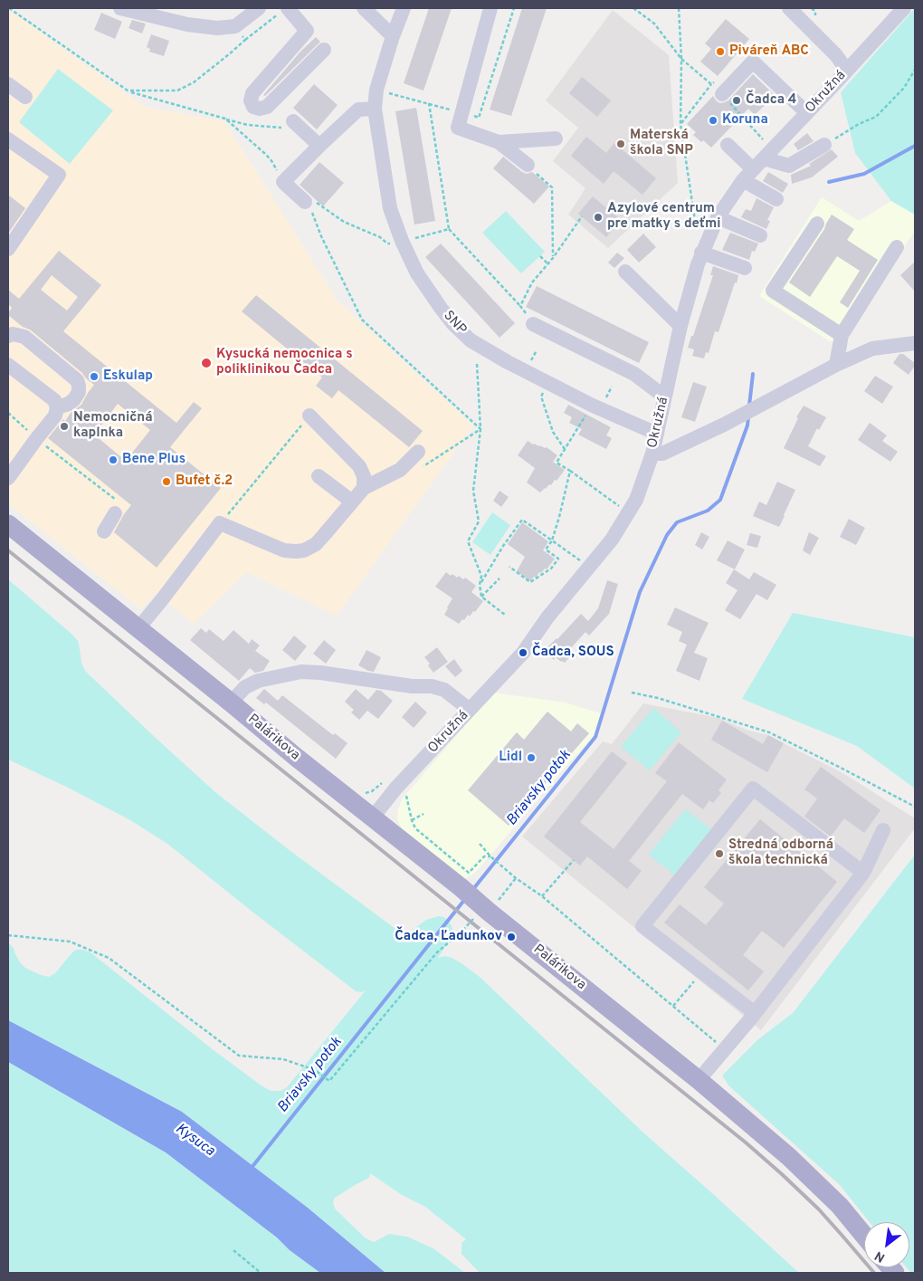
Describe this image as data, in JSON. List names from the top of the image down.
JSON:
{
  "streets": {
    "main road": ["Palárikova"],
    "street": ["Okružná", "SNP"]
  },
  "crossings": [
    ["Okružná", "SNP"],
    ["Okružná", "Palárikova"]
  ],
  "water": ["Briavsky potok", "Kysuca"],
  "places": [
    "Piváreň ABC",
    "Čadca 4",
    "Koruna",
    "Materská škola SNP",
    "Azylové centrum pre matky s deťmi",
    "Kysucká nemocnica s poliklinikou Čadca",
    "Eskulap",
    "Nemocničná kaplnka",
    "Bene Plus",
    "Bufet č.2",
    "Čadca, SOUS",
    "Lidl",
    "Stredná odborná škola technická",
    "Čadca, Ľadunkov"
  ],
  "north": "bottom left"
}
